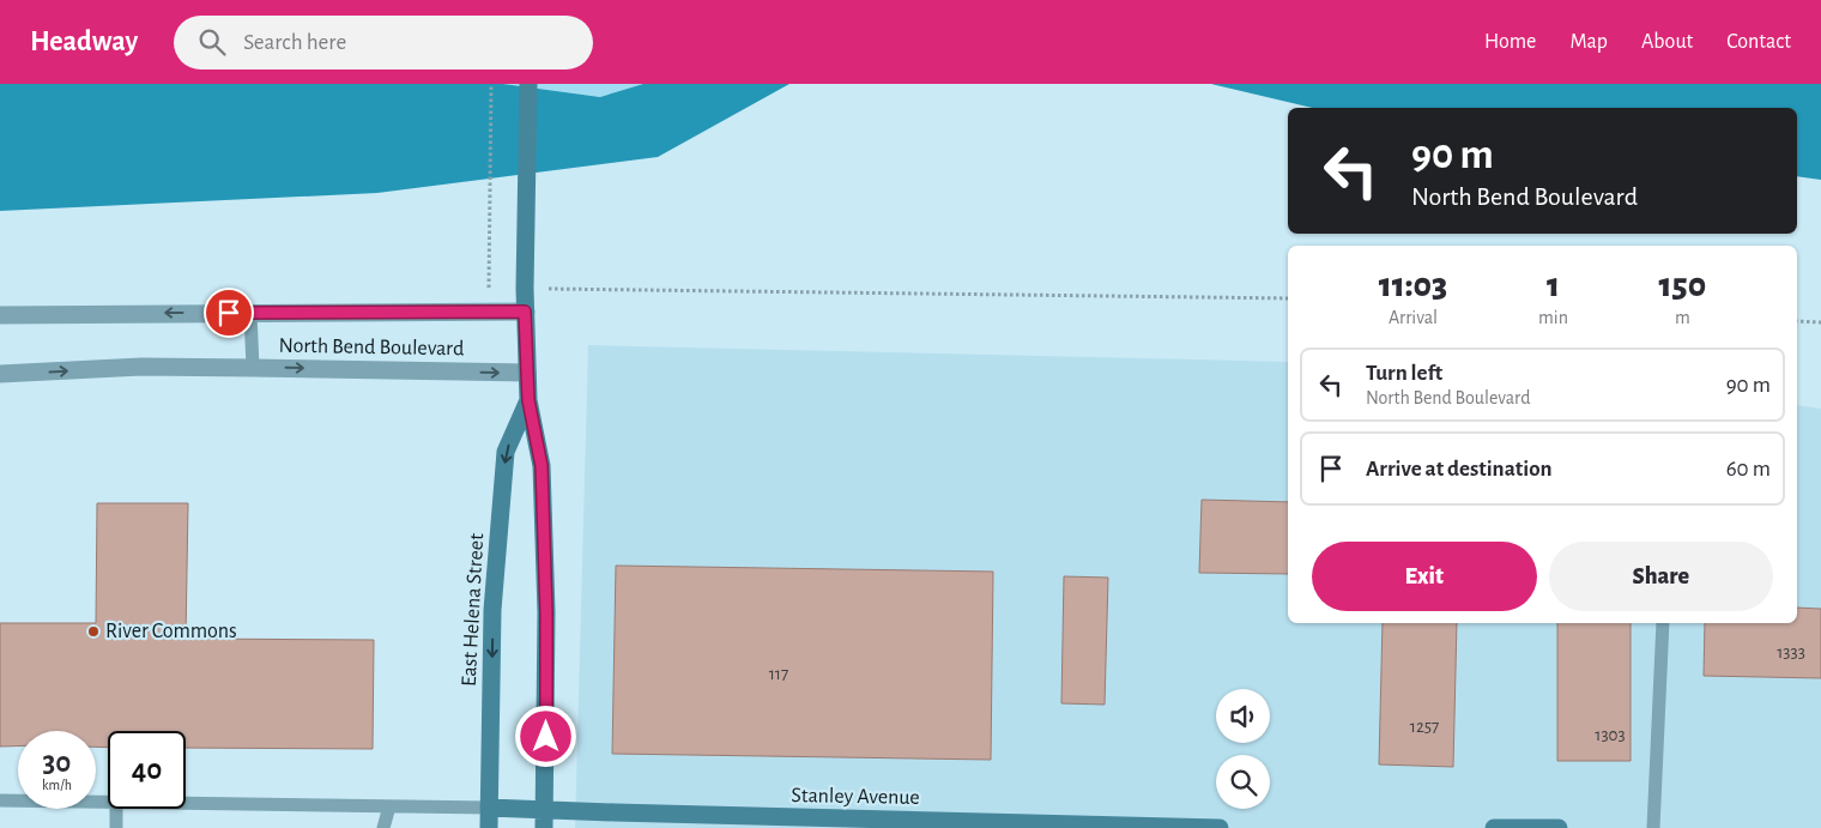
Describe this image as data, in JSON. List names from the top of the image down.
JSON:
{
  "streets": {
    "street": ["North Bend Boulevard", "East Helena Street", "Stanley Avenue"]
  },
  "crossings": [
    ["North Bend Boulevard", "East Helena Street"],
    ["East Helena Street", "Stanley Avenue"]
  ],
  "places": ["River Commons"],
  "house_numbers": [
    "1333",
    "117",
    "1257",
    "1303"
  ],
  "page": {
    "header": "Headway",
    "search": "Search here",
    "nav": [
      "Home",
      "Map",
      "About",
      "Contact"
    ],
    "turn": ["90 m", "North Bend Boulevard"],
    "eta": [
      "11:03",
      "Arrival",
      "1",
      "min",
      "150",
      "m"
    ],
    "list": [
      {
        "name": "Turn left",
        "note": "North Bend Boulevard",
        "value": "90 m"
      },
      {
        "name": "Arrive at destination",
        "value": "60 m"
      }
    ],
    "buttons": ["Exit", "Share"],
    "speed": "30 km/h",
    "limit": "40"
  }
}
